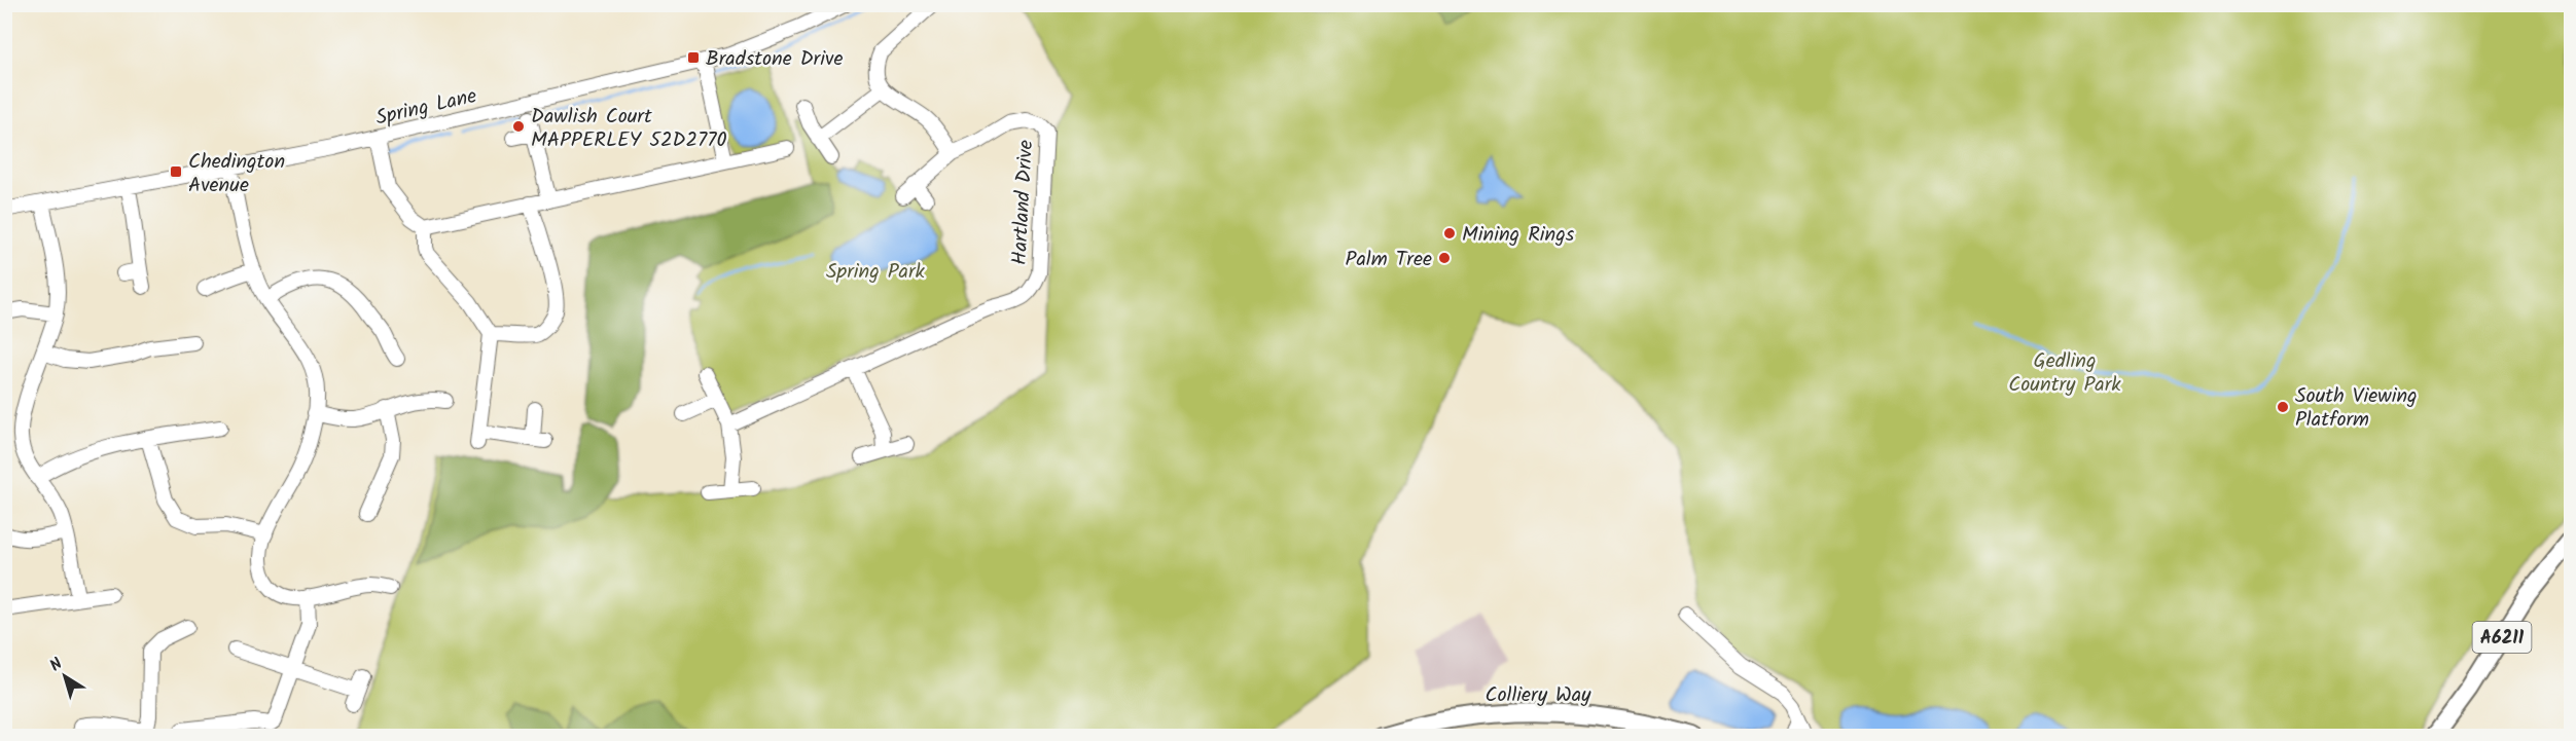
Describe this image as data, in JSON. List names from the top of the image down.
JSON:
{
  "streets": {
    "main road": ["A6211", "Colliery Way"],
    "street": ["Spring Lane", "Hartland Drive"]
  },
  "parks": ["Spring Park", "Gedling Country Park"],
  "places": {
    "transit": ["Bradstone Drive", "Chedington Avenue"],
    "other": [
      "Dawlish Court MAPPERLEY 52D2770",
      "Mining Rings",
      "Palm Tree",
      "South Viewing Platform"
    ]
  },
  "north": "top left"
}
